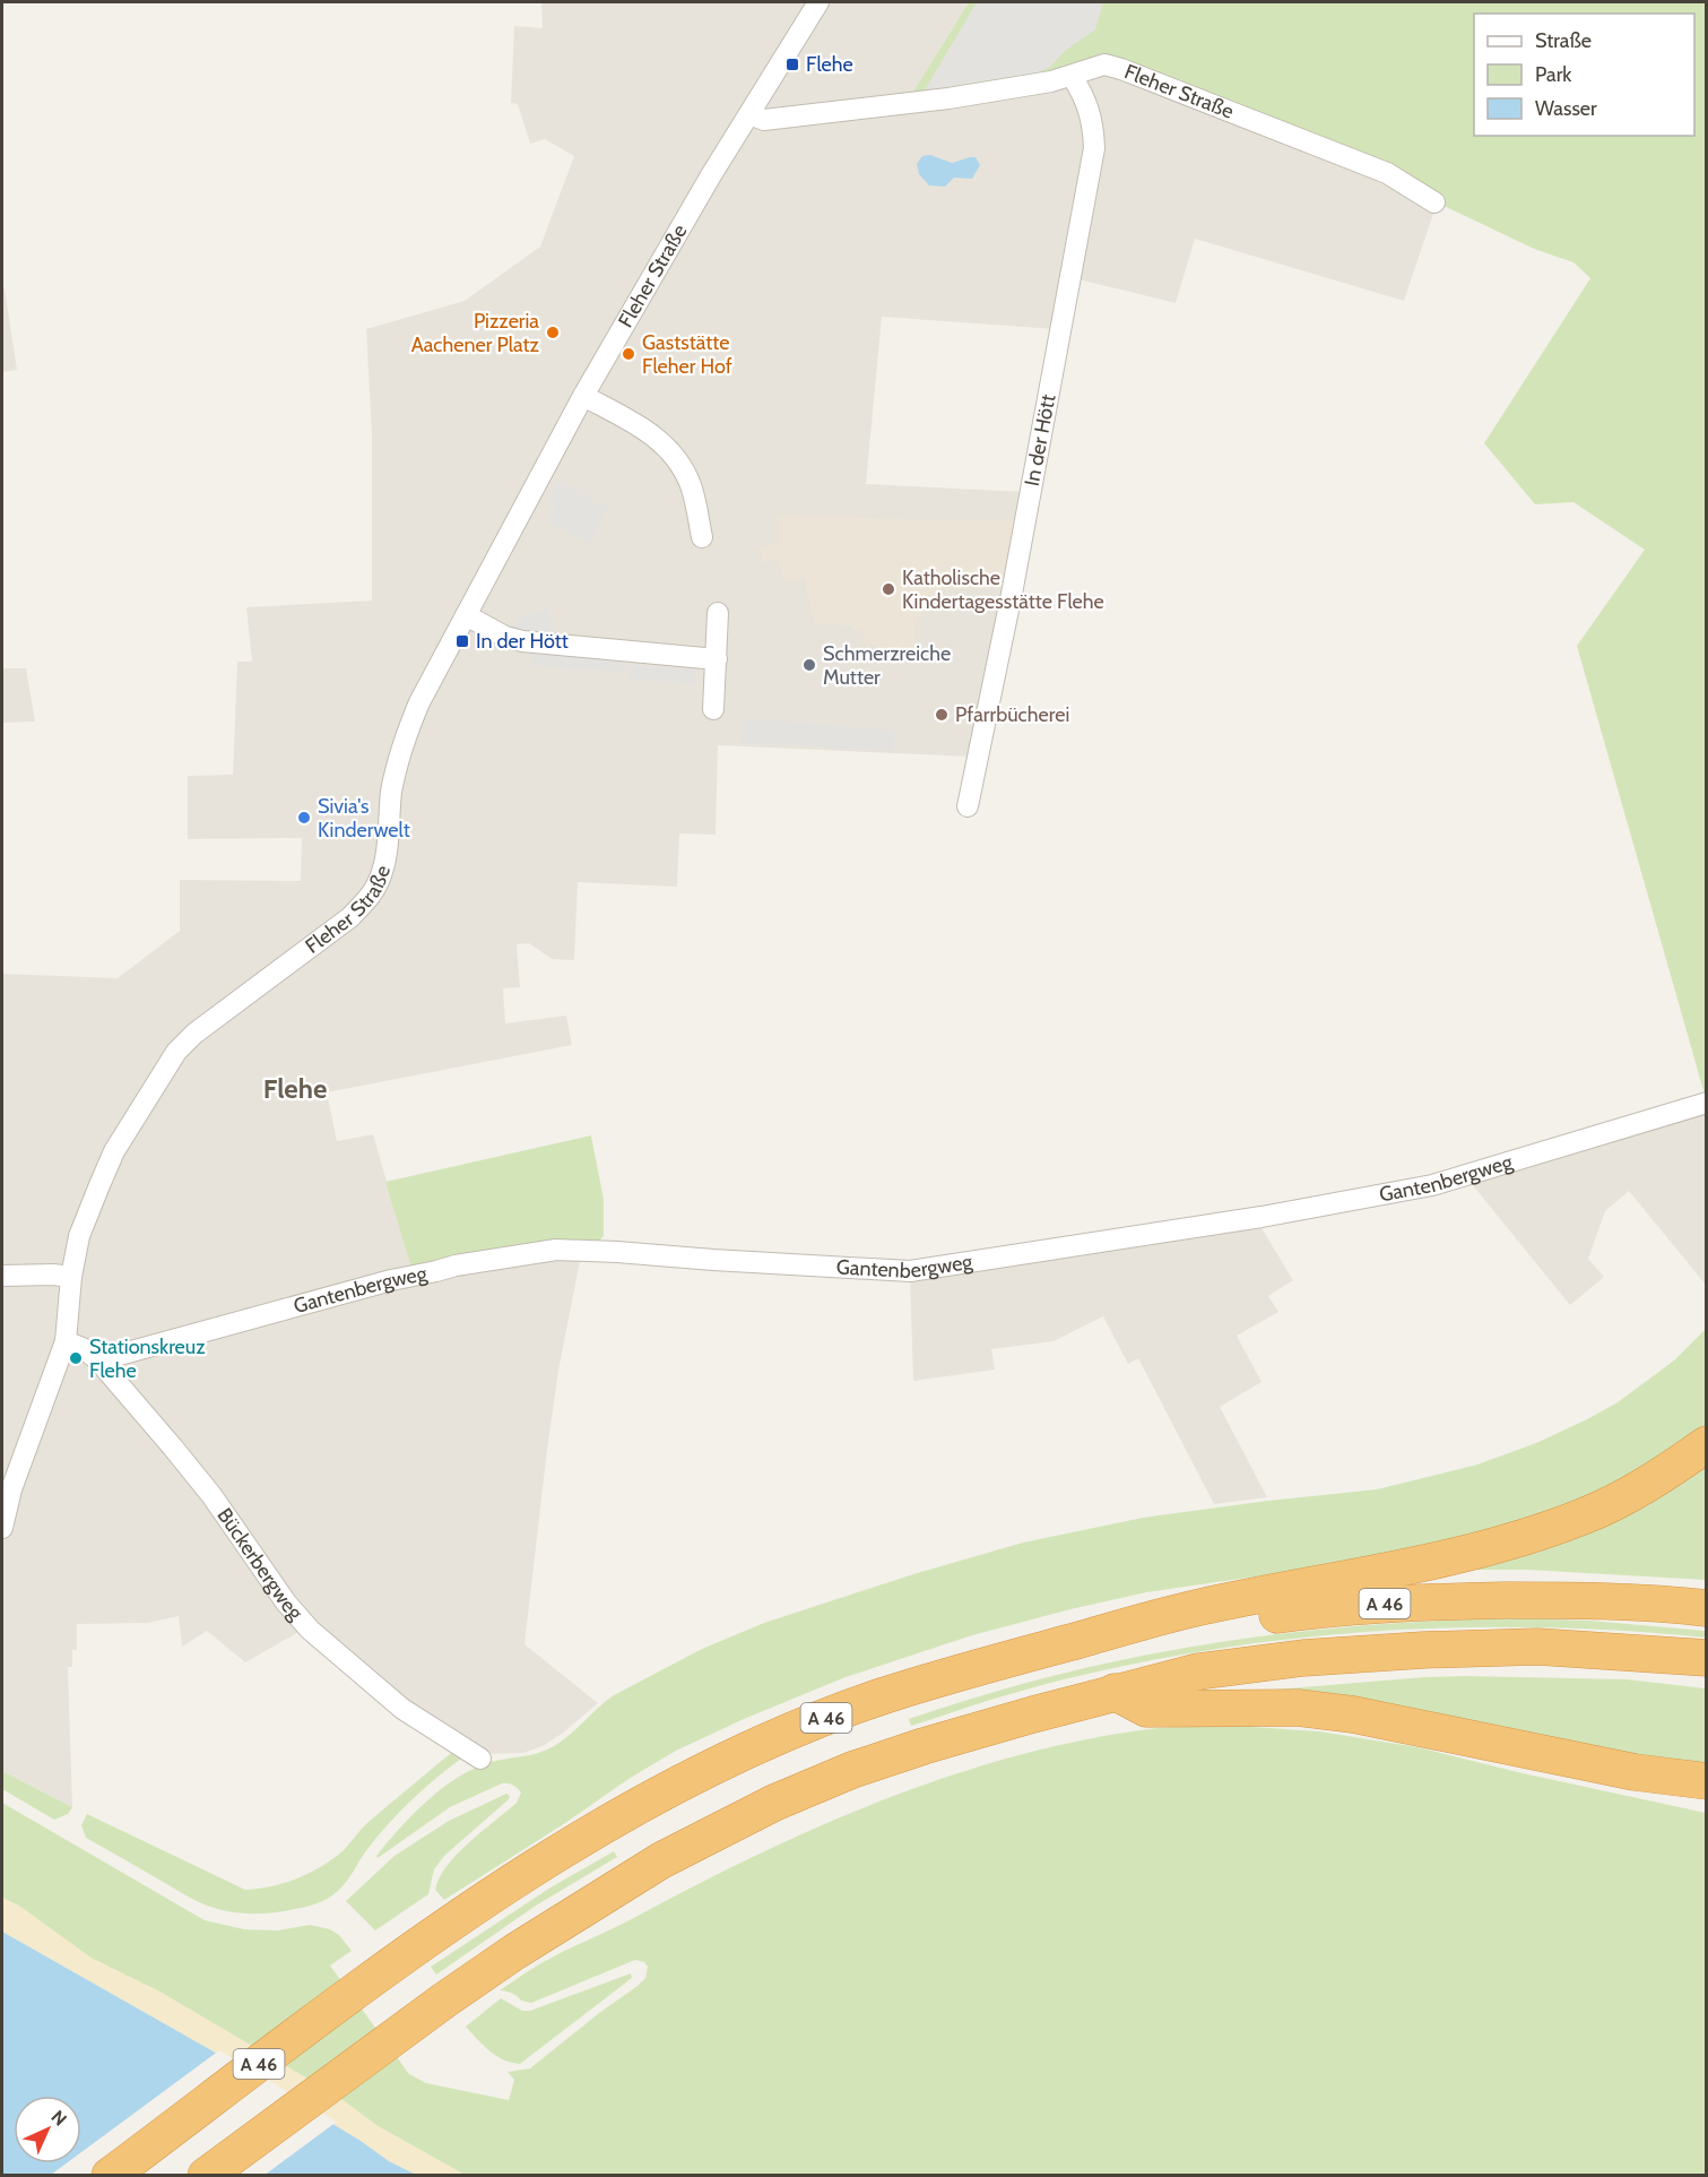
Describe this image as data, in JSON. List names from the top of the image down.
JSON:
{
  "streets": {
    "highway": ["A 46"],
    "street": [
      "Fleher Straße",
      "In der Hött",
      "Gantenbergweg",
      "Bückerbergweg"
    ]
  },
  "crossings": [
    ["Fleher Straße", "In der Hött"],
    ["Fleher Straße", "Bückerbergweg"],
    ["Gantenbergweg", "Bückerbergweg"]
  ],
  "districts": ["Flehe"],
  "places": {
    "transit": ["Flehe", "In der Hött"],
    "other": [
      "Pizzeria Aachener Platz",
      "Gaststätte Fleher Hof",
      "Katholische Kindertagesstätte Flehe",
      "Schmerzreiche Mutter",
      "Pfarrbücherei",
      "Sivia's Kinderwelt",
      "Stationskreuz Flehe"
    ]
  },
  "legend": ["Straße", "Park", "Wasser"],
  "north": "top right"
}
